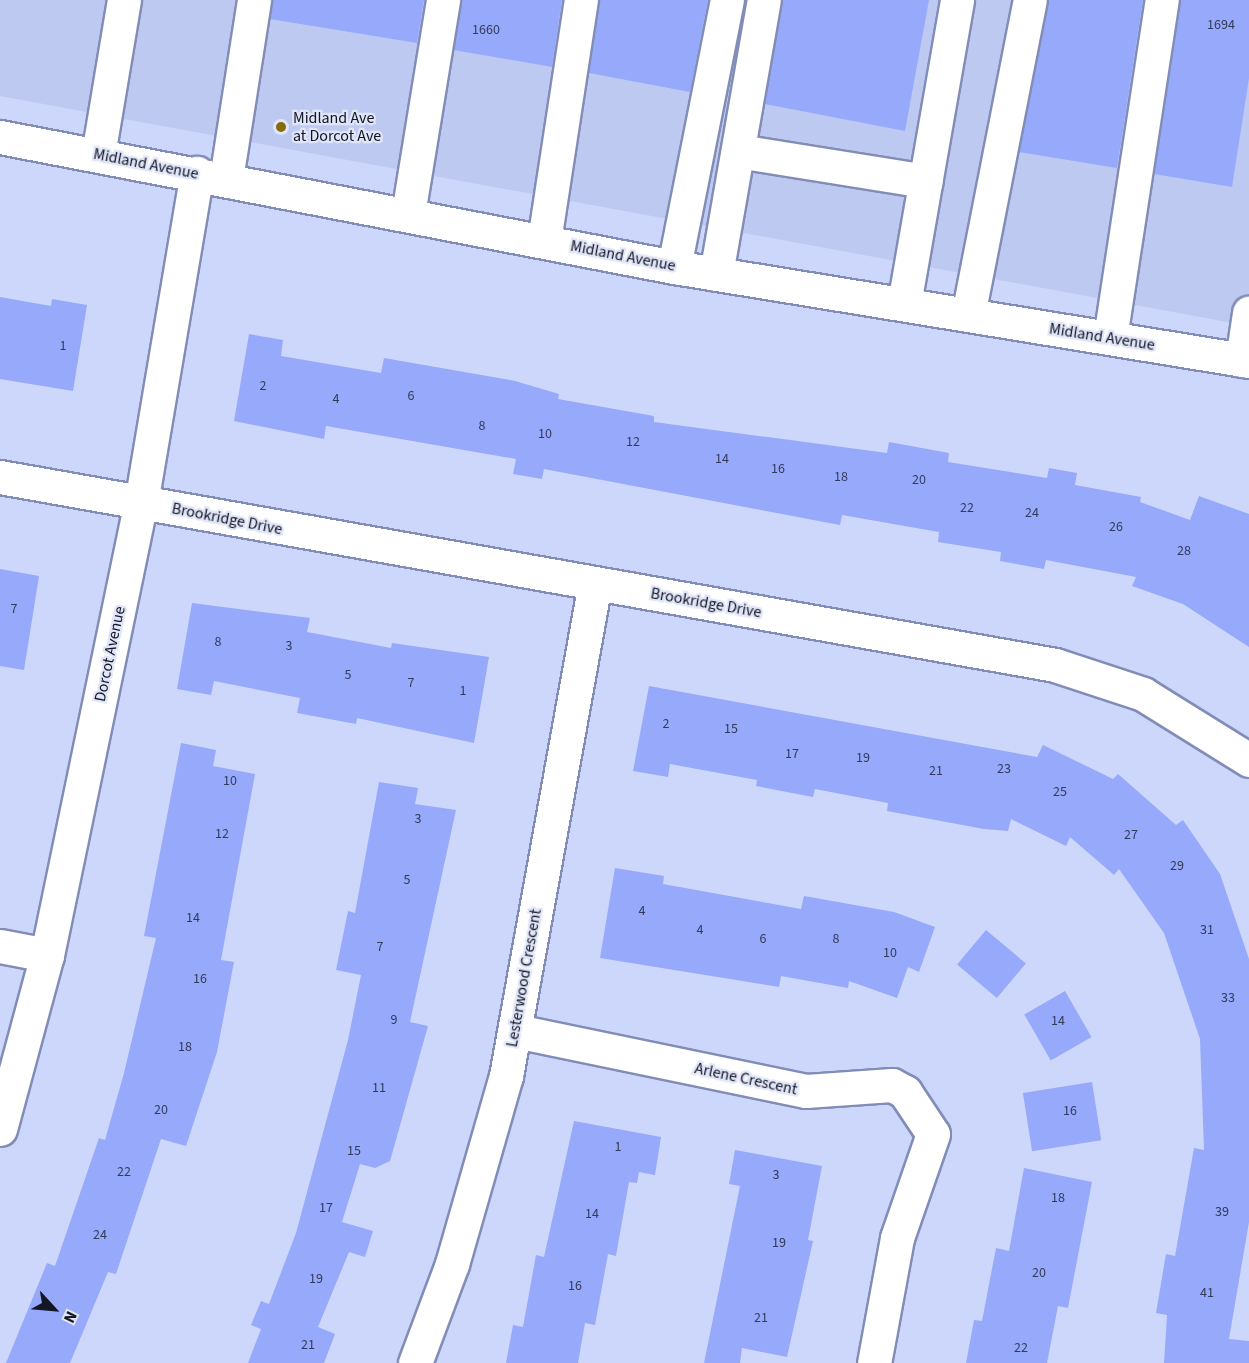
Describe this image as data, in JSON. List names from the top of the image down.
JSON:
{
  "streets": {
    "street": [
      "Midland Avenue",
      "Brookridge Drive",
      "Dorcot Avenue",
      "Lesterwood Crescent",
      "Arlene Crescent"
    ]
  },
  "crossings": [
    ["Midland Avenue", "Dorcot Avenue"],
    ["Brookridge Drive", "Dorcot Avenue"],
    ["Brookridge Drive", "Lesterwood Crescent"],
    ["Lesterwood Crescent", "Arlene Crescent"]
  ],
  "places": ["Midland Ave at Dorcot Ave"],
  "house_numbers": [
    "1694",
    "1660",
    "1",
    "2",
    "6",
    "4",
    "8",
    "10",
    "12",
    "14",
    "16",
    "18",
    "20",
    "22",
    "24",
    "26",
    "28",
    "7",
    "8",
    "3",
    "5",
    "7",
    "1",
    "2",
    "15",
    "17",
    "19",
    "23",
    "21",
    "10",
    "25",
    "3",
    "12",
    "27",
    "29",
    "5",
    "4",
    "14",
    "4",
    "31",
    "6",
    "8",
    "7",
    "10",
    "16",
    "33",
    "9",
    "14",
    "18",
    "11",
    "20",
    "16",
    "1",
    "15",
    "22",
    "3",
    "18",
    "17",
    "39",
    "14",
    "24",
    "19",
    "20",
    "19",
    "16",
    "41",
    "21",
    "21",
    "22"
  ],
  "north": "bottom right"
}
